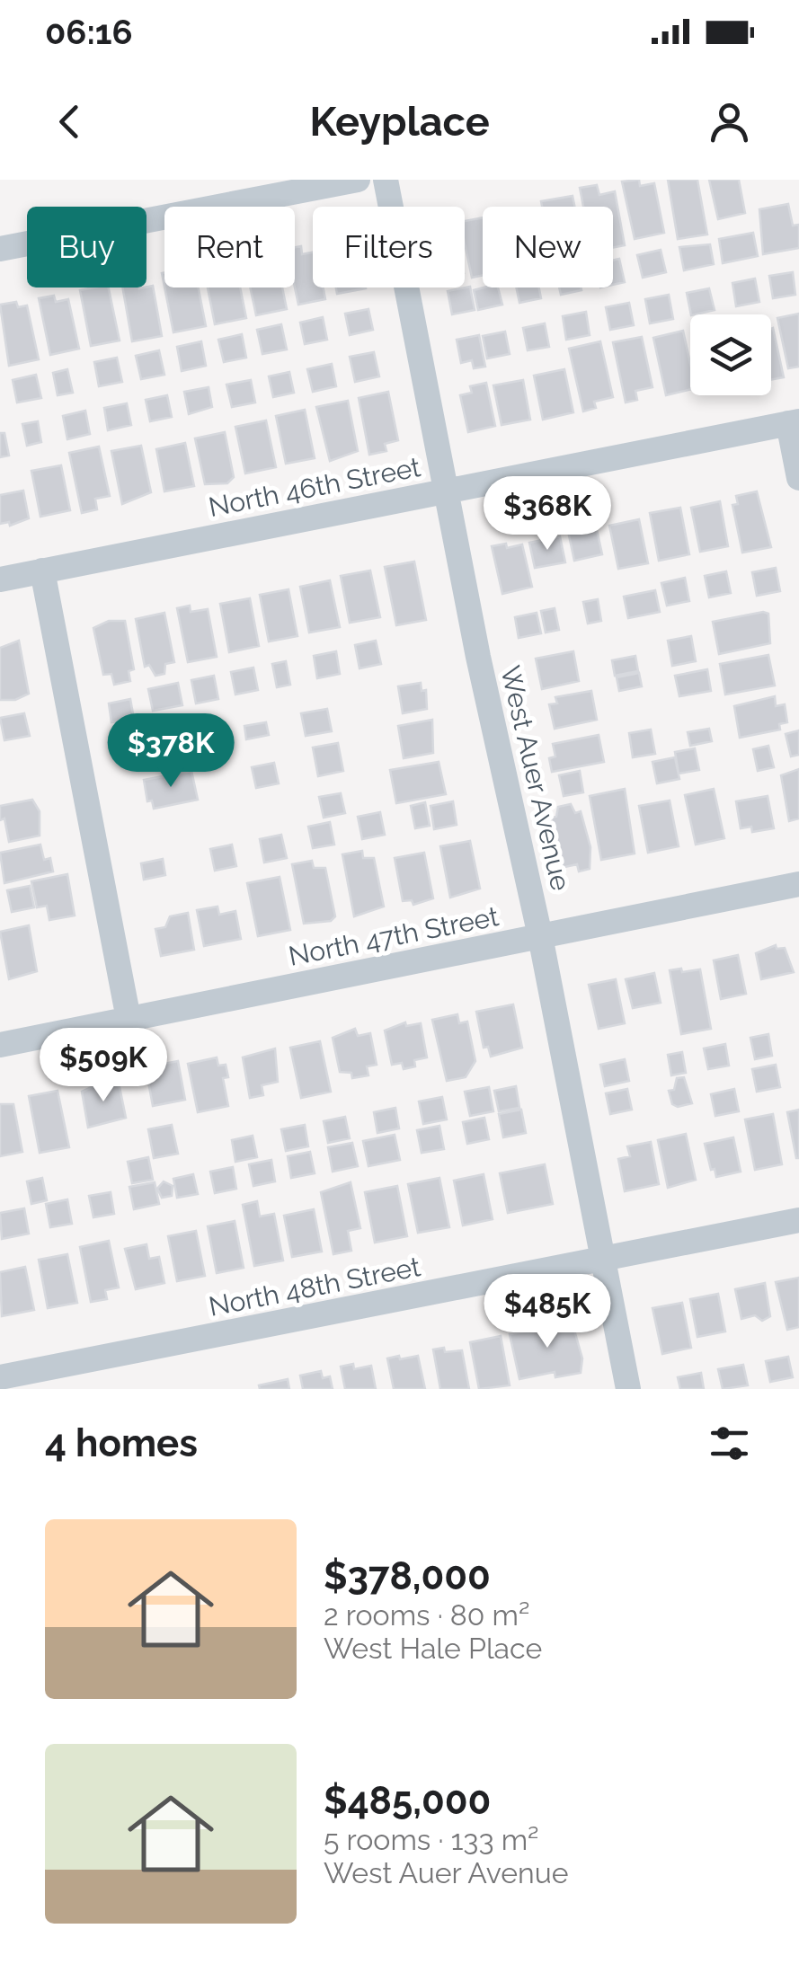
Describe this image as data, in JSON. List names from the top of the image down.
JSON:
{
  "streets": {
    "street": [
      "North 46th Street",
      "West Auer Avenue",
      "North 47th Street",
      "North 48th Street"
    ]
  },
  "crossings": [
    ["North 46th Street", "West Auer Avenue"],
    ["West Auer Avenue", "North 47th Street"],
    ["West Auer Avenue", "North 48th Street"]
  ],
  "page": {
    "status": "06:16",
    "header": "Keyplace",
    "chip": [
      "Buy",
      "Rent",
      "Filters",
      "New"
    ],
    "price": [
      "$368K",
      "$378K",
      "$509K",
      "$485K"
    ],
    "heading": "4 homes",
    "list": [
      {
        "name": "$378,000",
        "note": "2 rooms · 80 m² · West Hale Place"
      },
      {
        "name": "$485,000",
        "note": "5 rooms · 133 m² · West Auer Avenue"
      }
    ]
  }
}
